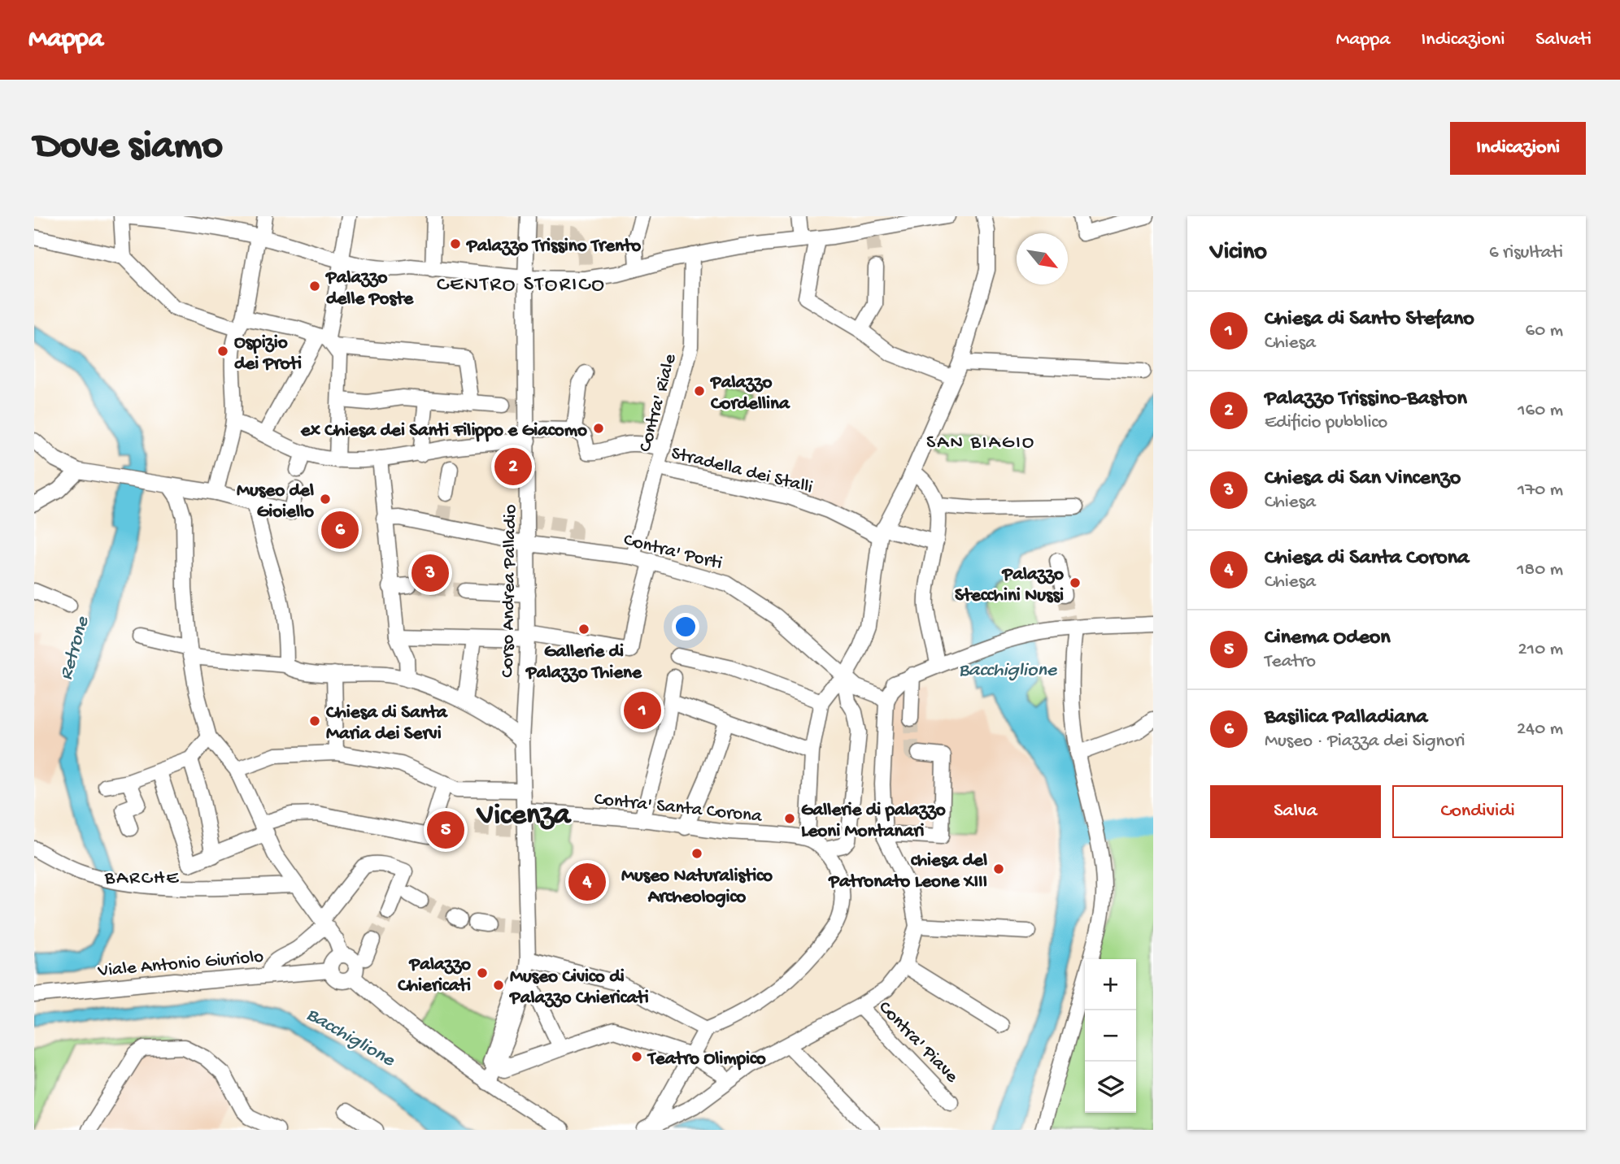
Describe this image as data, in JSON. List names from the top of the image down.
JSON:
{
  "streets": {
    "street": [
      "Contra' Riale",
      "Stradella dei Stalli",
      "Contra' Porti",
      "Corso Andrea Palladio",
      "Contra' Santa Corona",
      "Viale Antonio Giuriolo",
      "Contra' Piave"
    ]
  },
  "crossings": [
    ["Contra' Riale", "Stradella dei Stalli"],
    ["Contra' Riale", "Contra' Porti"],
    ["Contra' Porti", "Corso Andrea Palladio"],
    ["Corso Andrea Palladio", "Contra' Santa Corona"]
  ],
  "districts": [
    "CENTRO STORICO",
    "SAN BIAGIO",
    "Vicenza",
    "BARCHE"
  ],
  "water": ["Retrone", "Bacchiglione"],
  "places": [
    "Palazzo Trissino Trento",
    "Palazzo delle Poste",
    "Ospizio dei Proti",
    "Palazzo Cordellina",
    "ex Chiesa dei Santi Filippo e Giacomo",
    "Museo del Gioiello",
    "Palazzo Stecchini Nussi",
    "Gallerie di Palazzo Thiene",
    "Chiesa di Santa Maria dei Servi",
    "Gallerie di palazzo Leoni Montanari",
    "Museo Naturalistico Archeologico",
    "chiesa del Patronato Leone XIII",
    "Palazzo Chiericati",
    "Museo Civico di Palazzo Chiericati",
    "Teatro Olimpico"
  ],
  "north": "bottom right",
  "page": {
    "header": "Mappa",
    "nav": ["Mappa", "Indicazioni", "Salvati"],
    "buttons": [
      "Indicazioni",
      ["Salva", "Condividi"]
    ],
    "title": "Dove siamo",
    "heading": ["Vicino", "6 risultati"],
    "list": [
      {
        "mark": "1",
        "name": "Chiesa di Santo Stefano",
        "note": "Chiesa",
        "value": "60 m"
      },
      {
        "mark": "2",
        "name": "Palazzo Trissino-Baston",
        "note": "Edificio pubblico",
        "value": "160 m"
      },
      {
        "mark": "3",
        "name": "Chiesa di San Vincenzo",
        "note": "Chiesa",
        "value": "170 m"
      },
      {
        "mark": "4",
        "name": "Chiesa di Santa Corona",
        "note": "Chiesa",
        "value": "180 m"
      },
      {
        "mark": "5",
        "name": "Cinema Odeon",
        "note": "Teatro",
        "value": "210 m"
      },
      {
        "mark": "6",
        "name": "Basilica Palladiana",
        "note": "Museo · Piazza dei Signori",
        "value": "240 m"
      }
    ],
    "pins": [
      "2",
      "6",
      "3",
      "1",
      "5",
      "4"
    ],
    "map_buttons": ["+", "−"]
  }
}
